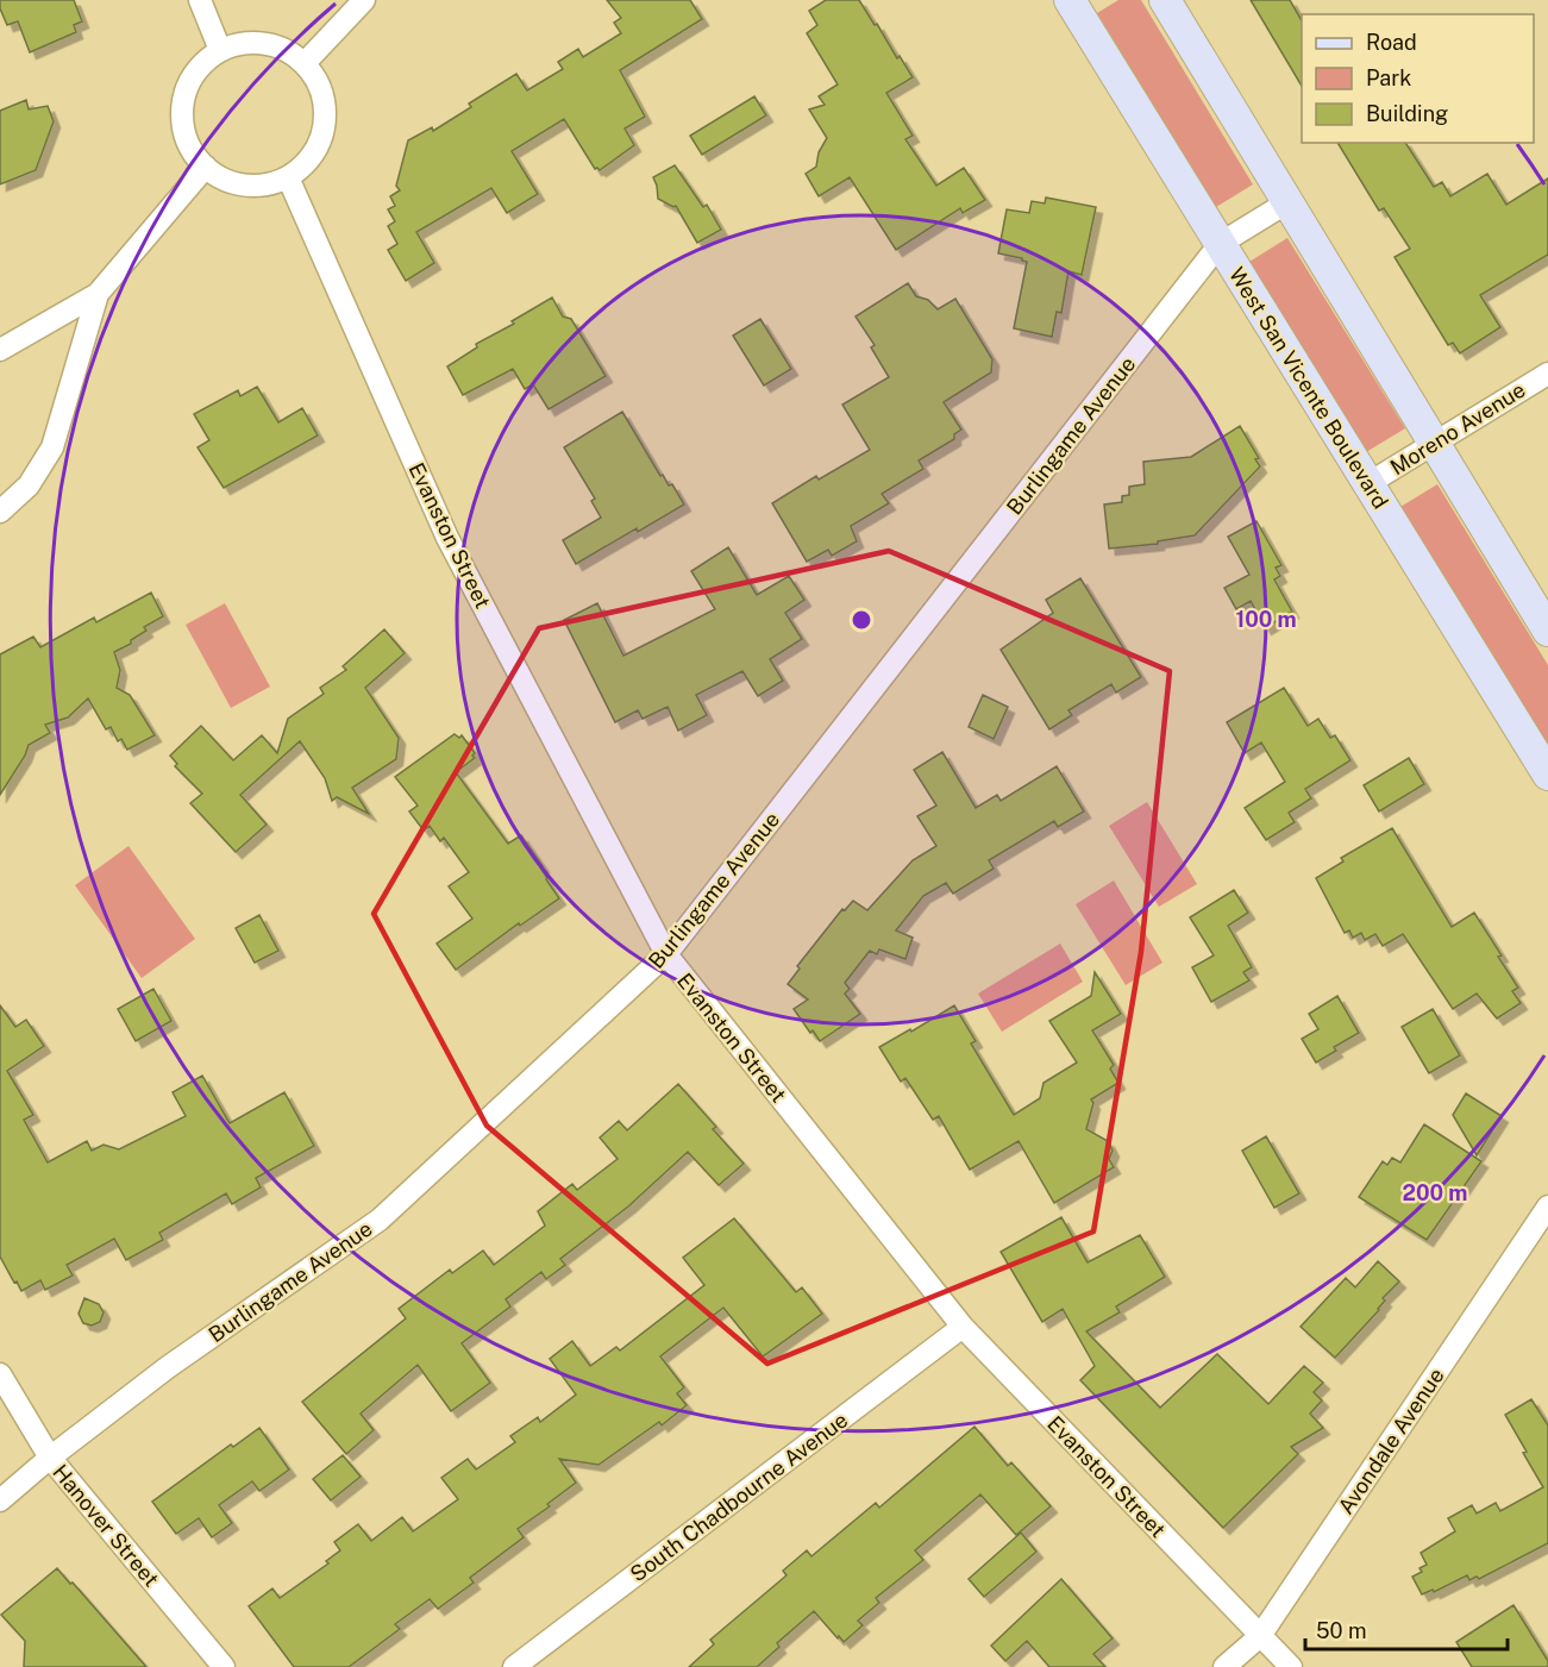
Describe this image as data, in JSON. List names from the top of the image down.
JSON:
{
  "streets": {
    "main road": ["West San Vicente Boulevard"],
    "street": [
      "Moreno Avenue",
      "Burlingame Avenue",
      "Evanston Street",
      "Avondale Avenue",
      "South Chadbourne Avenue",
      "Hanover Street"
    ]
  },
  "crossings": [
    ["West San Vicente Boulevard", "Moreno Avenue"],
    ["West San Vicente Boulevard", "Burlingame Avenue"],
    ["Burlingame Avenue", "Evanston Street"],
    ["Burlingame Avenue", "Hanover Street"],
    ["Evanston Street", "Avondale Avenue"],
    ["Evanston Street", "South Chadbourne Avenue"]
  ],
  "legend": ["Road", "Park", "Building"],
  "scale_bar": "50 m",
  "rings": ["100 m", "200 m"]
}
